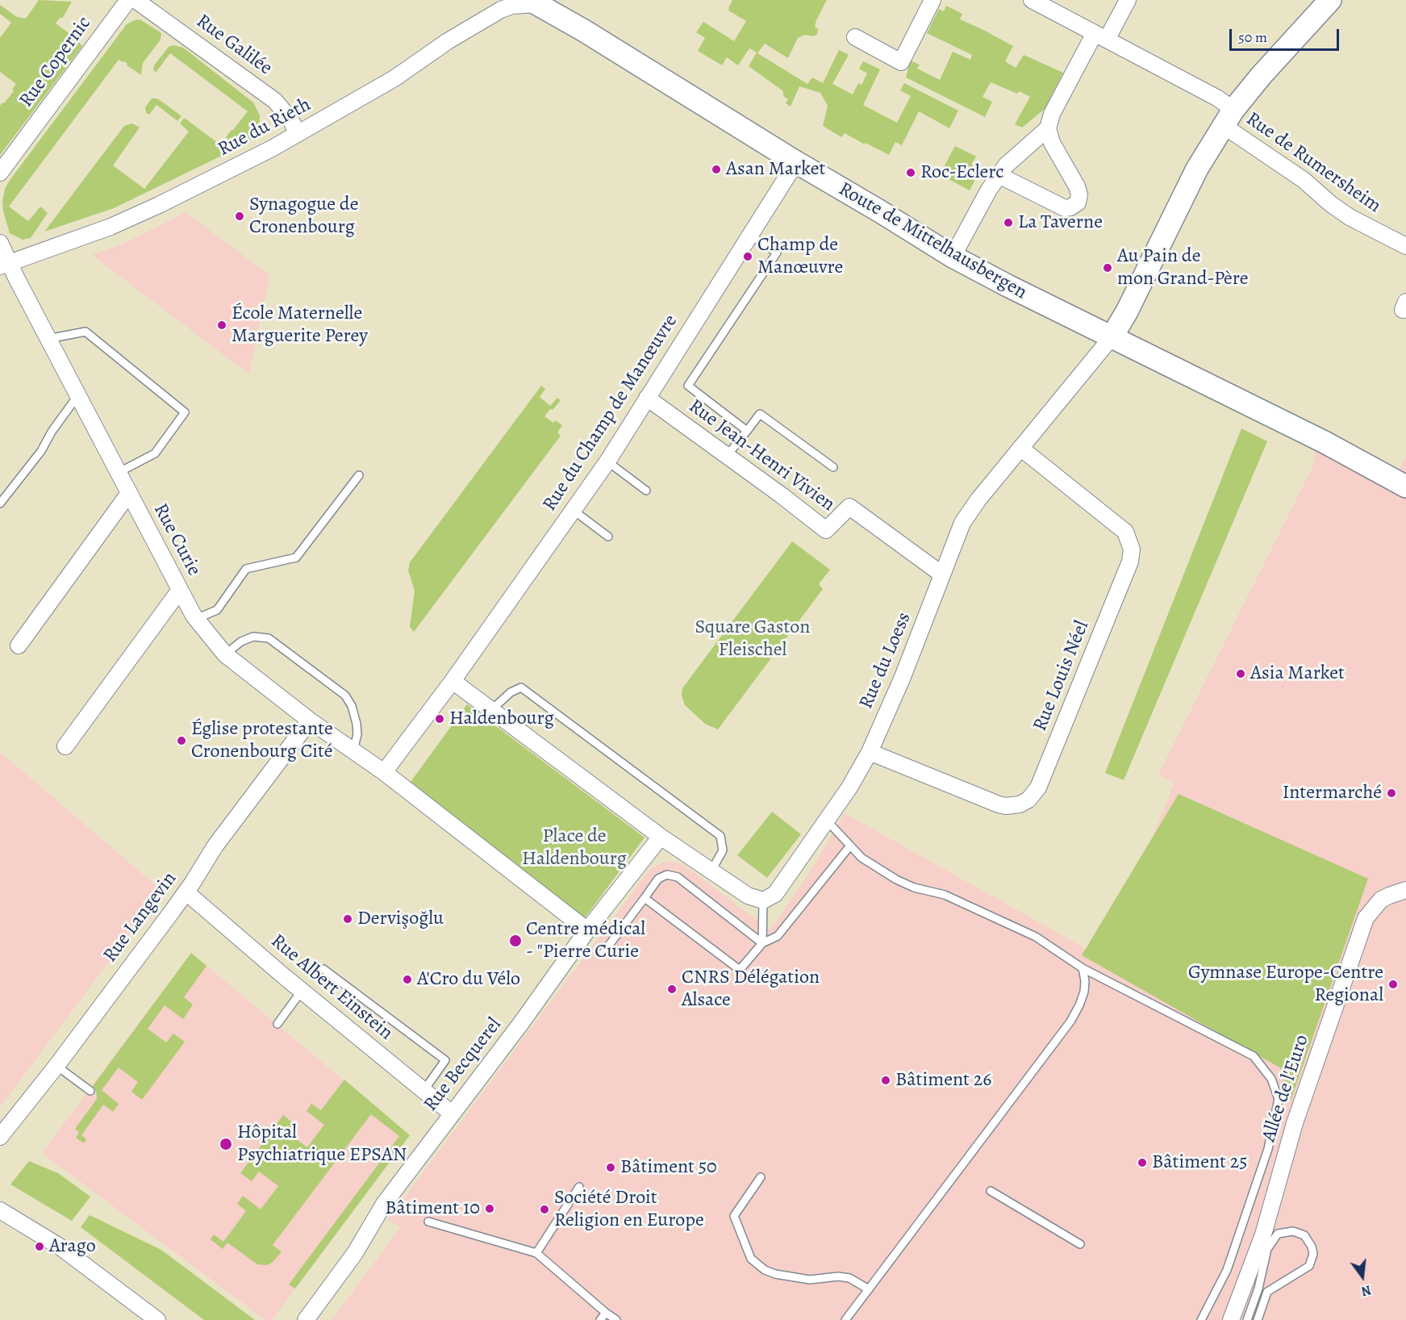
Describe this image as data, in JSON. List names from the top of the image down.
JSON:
{
  "streets": {
    "main road": ["Route de Mittelhausbergen"],
    "street": [
      "Rue Galilée",
      "Rue Copernic",
      "Rue du Rieth",
      "Rue de Rumersheim",
      "Rue du Champ de Manœuvre",
      "Rue Jean-Henri Vivien",
      "Rue Curie",
      "Rue du Loess",
      "Rue Louis Néel",
      "Rue Langevin",
      "Rue Albert Einstein",
      "Rue Becquerel",
      "Allée de l'Euro"
    ]
  },
  "crossings": [
    ["Rue Galilée", "Rue du Rieth"],
    ["Rue du Rieth", "Route de Mittelhausbergen"],
    ["Rue du Rieth", "Rue Curie"],
    ["Route de Mittelhausbergen", "Rue du Champ de Manœuvre"],
    ["Route de Mittelhausbergen", "Rue du Loess"],
    ["Rue du Champ de Manœuvre", "Rue Jean-Henri Vivien"],
    ["Rue Jean-Henri Vivien", "Rue du Loess"],
    ["Rue Curie", "Rue Langevin"],
    ["Rue du Loess", "Rue Louis Néel"],
    ["Rue Langevin", "Rue Albert Einstein"],
    ["Rue Albert Einstein", "Rue Becquerel"]
  ],
  "parks": ["Square Gaston Fleischel", "Place de Haldenbourg"],
  "places": [
    "Asan Market",
    "Roc-Eclerc",
    "Synagogue de Cronenbourg",
    "La Taverne",
    "Champ de Manœuvre",
    "Au Pain de mon Grand-Père",
    "École Maternelle Marguerite Perey",
    "Asia Market",
    "Haldenbourg",
    "Église protestante Cronenbourg Cité",
    "Intermarché",
    "Dervişoğlu",
    "Centre médical - \"Pierre Curie",
    "A'Cro du Vélo",
    "Gymnase Europe-Centre Regional",
    "CNRS Délégation Alsace",
    "Bâtiment 26",
    "Hôpital Psychiatrique EPSAN",
    "Bâtiment 25",
    "Bâtiment 50",
    "Bâtiment 10",
    "Société Droit Religion en Europe",
    "Arago"
  ],
  "scale_bar": "50 m",
  "north": "bottom"
}
